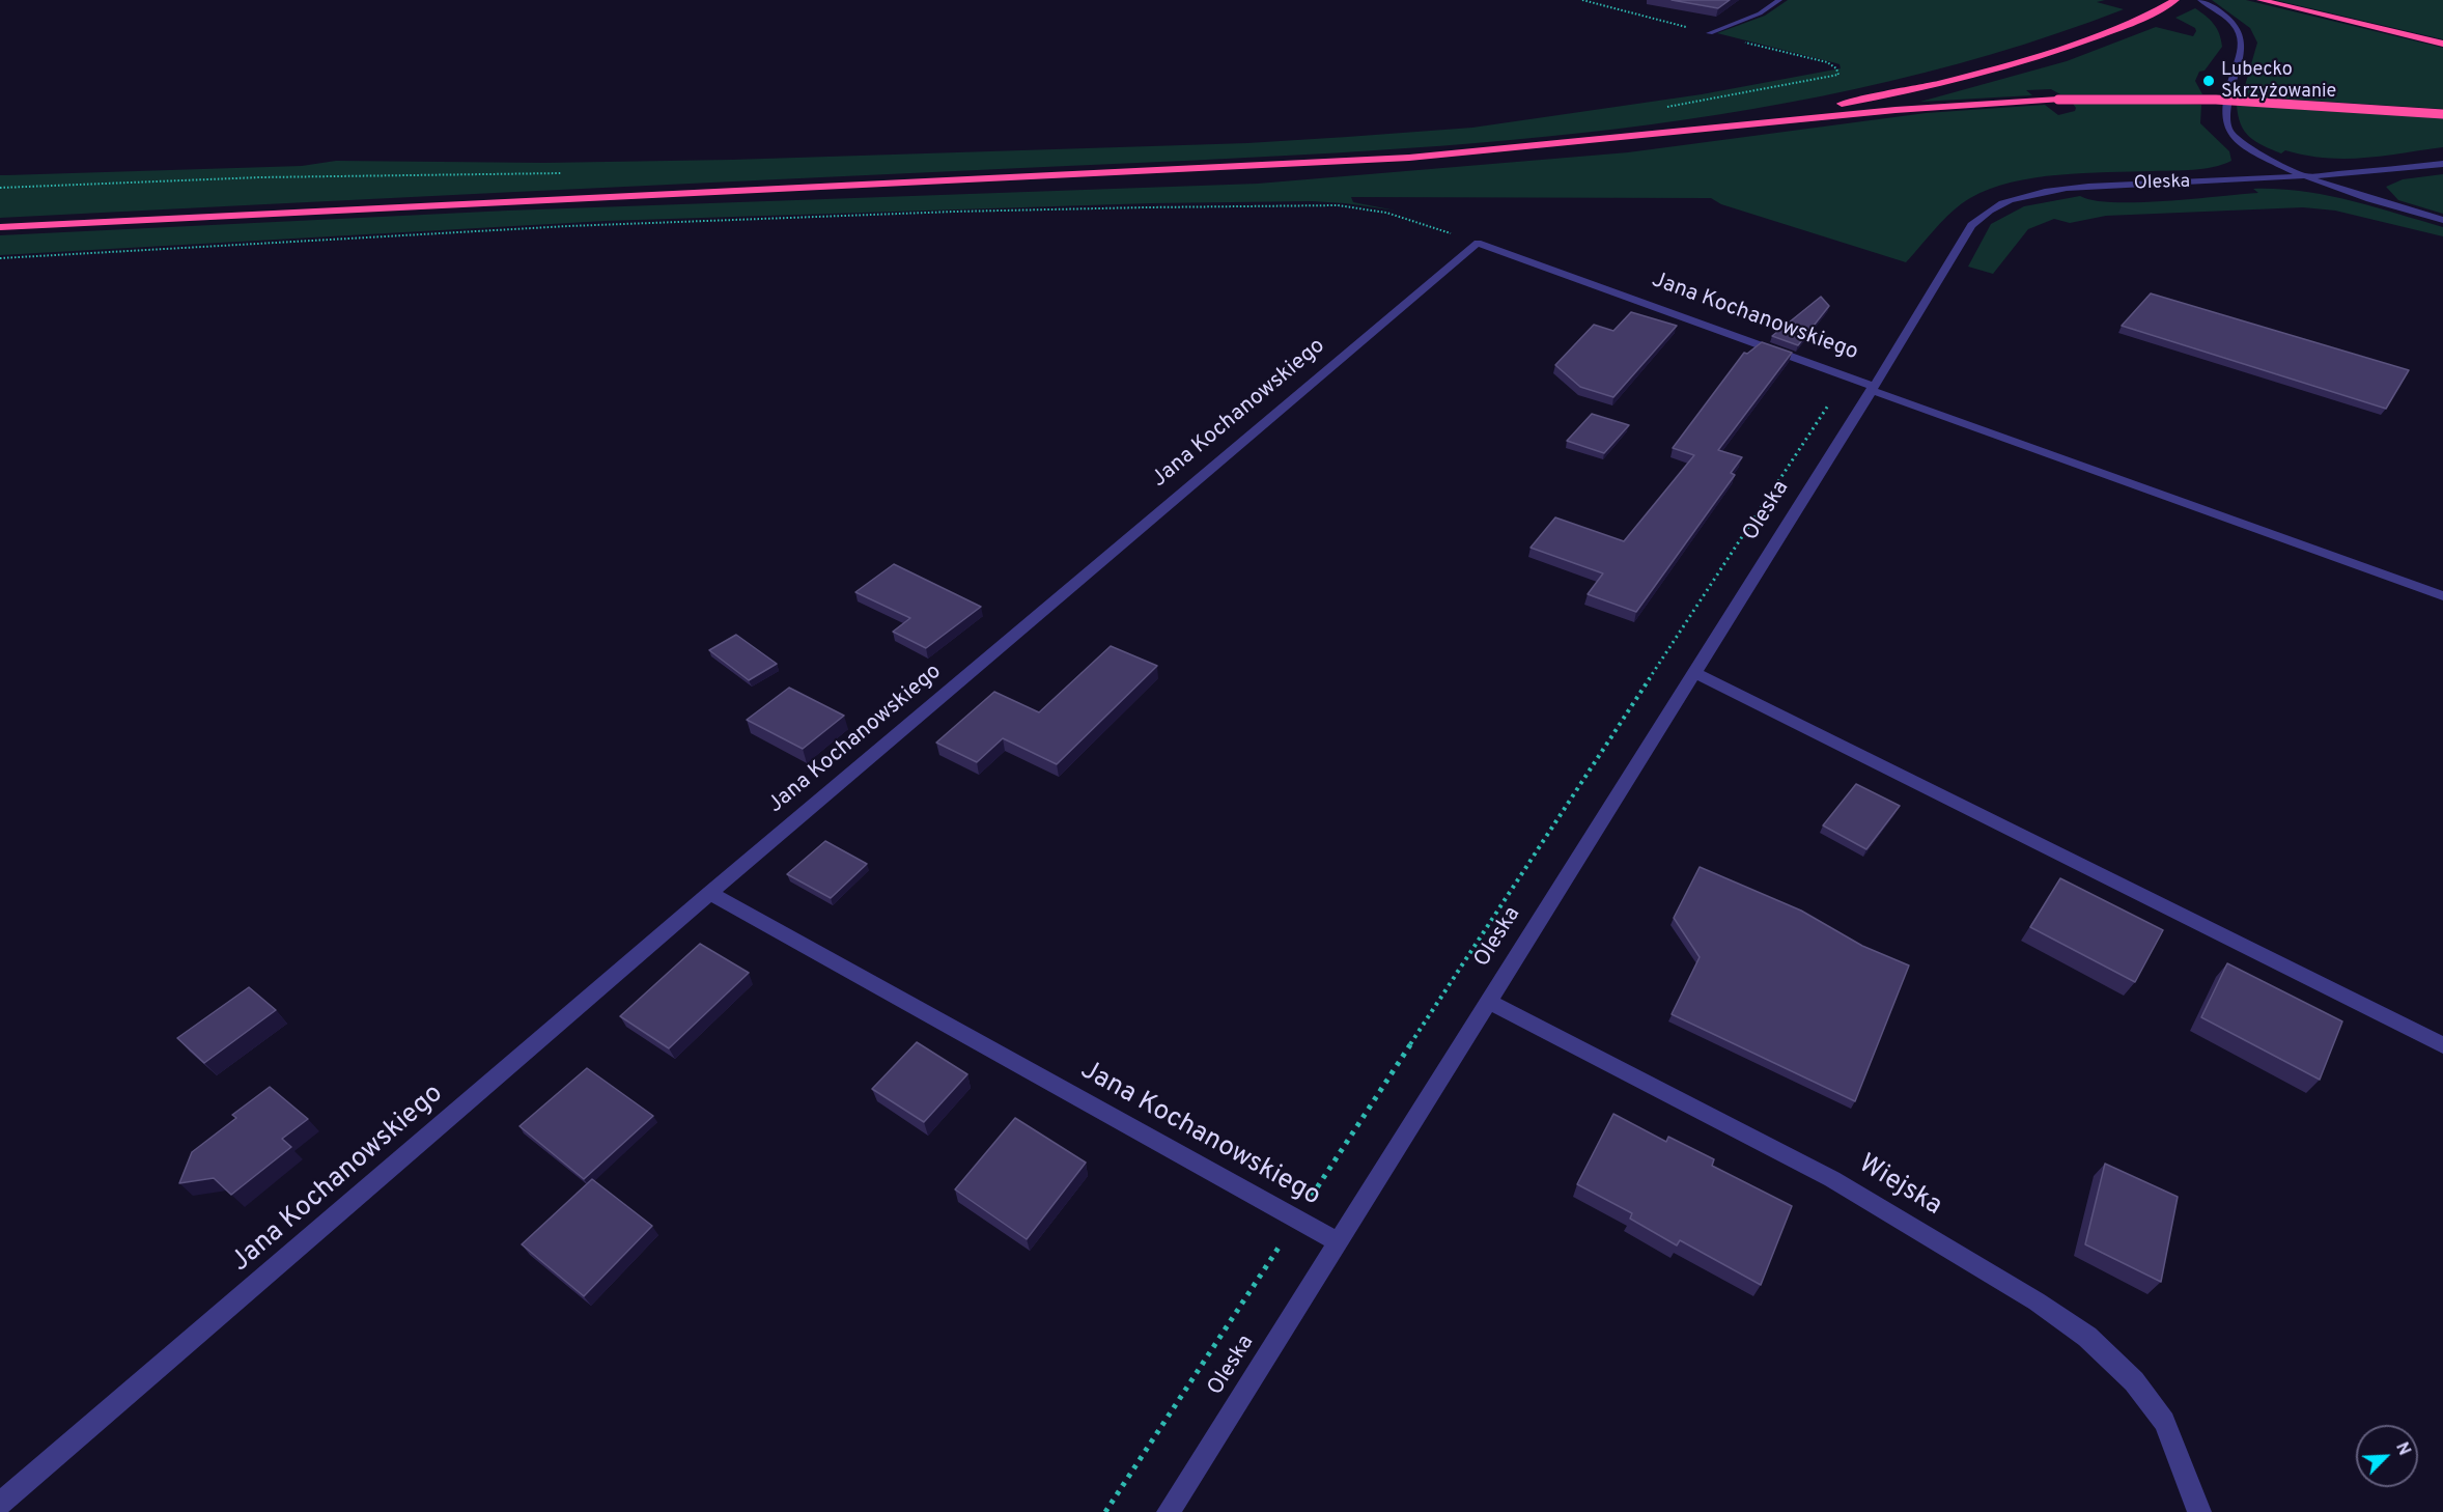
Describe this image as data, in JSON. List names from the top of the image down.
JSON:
{
  "streets": {
    "street": ["Oleska", "Jana Kochanowskiego", "Wiejska"]
  },
  "crossings": [
    ["Oleska", "Jana Kochanowskiego"],
    ["Oleska", "Wiejska"]
  ],
  "places": ["Lubecko Skrzyżowanie"],
  "north": "top right"
}
